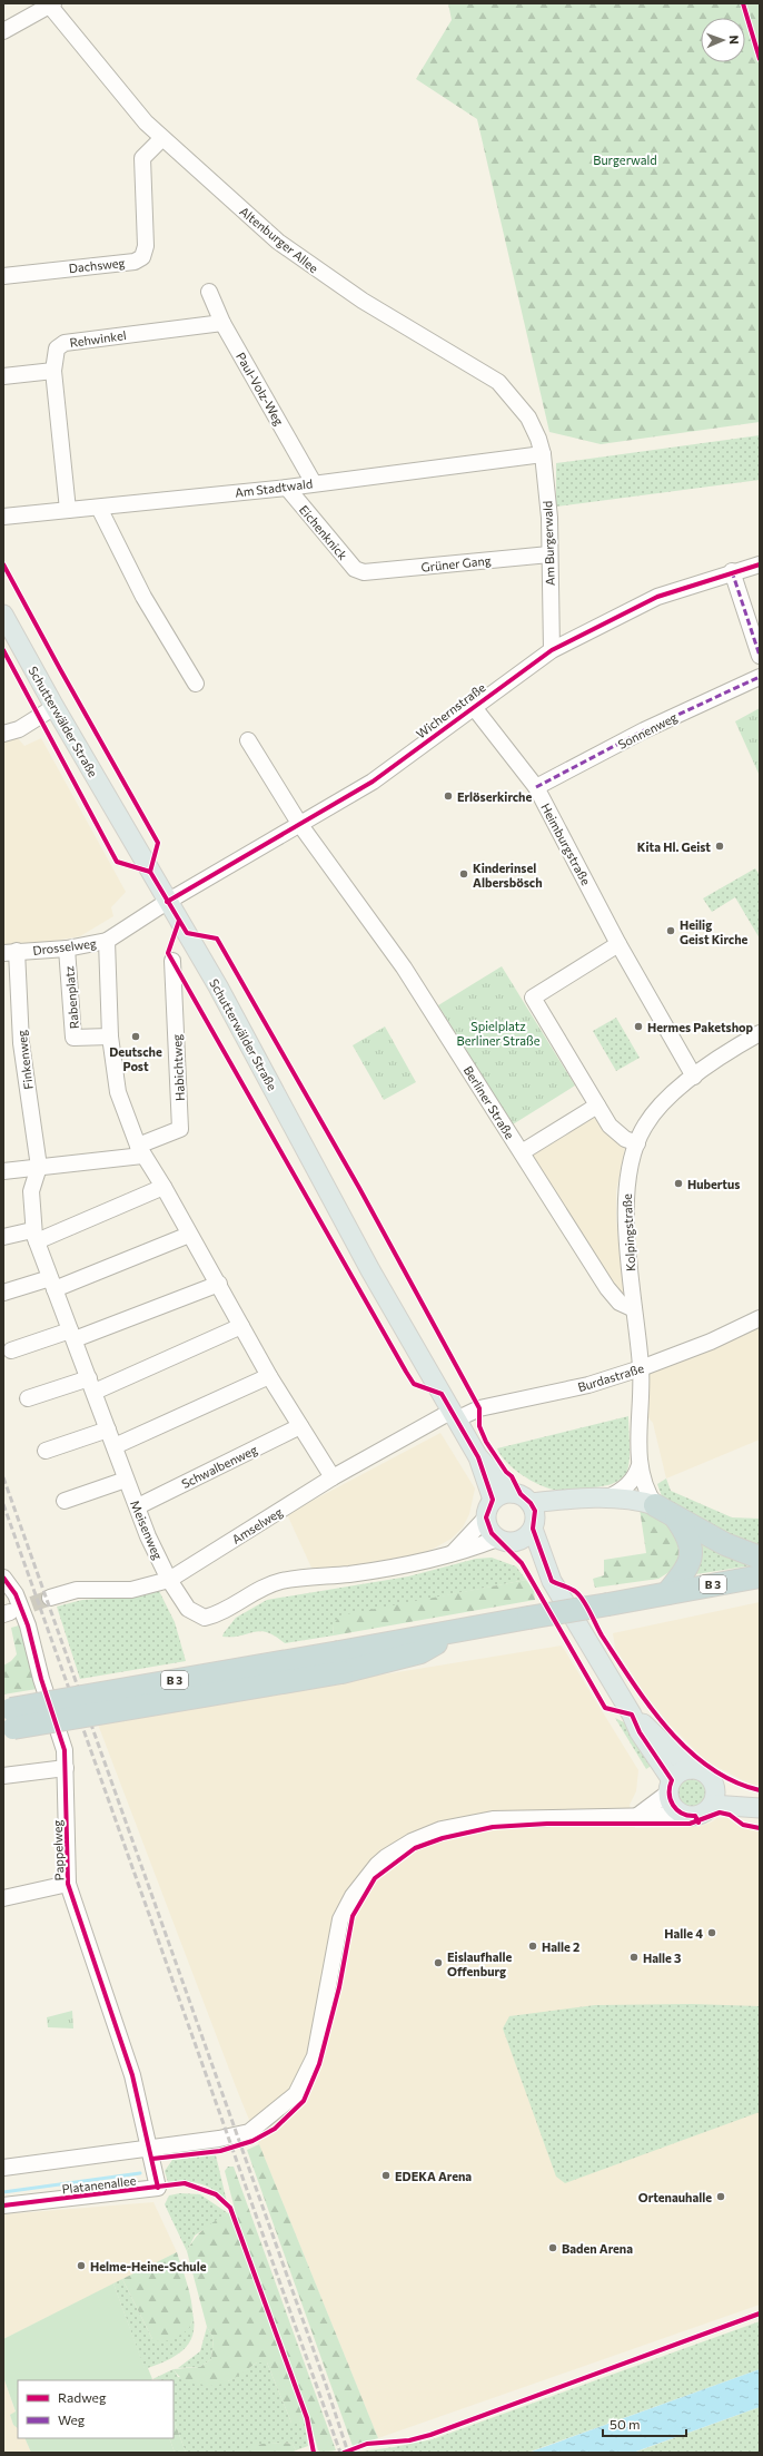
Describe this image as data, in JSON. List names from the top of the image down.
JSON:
{
  "streets": {
    "highway": ["B 3"],
    "main road": ["Schutterwälder Straße"],
    "street": [
      "Altenburger Allee",
      "Dachsweg",
      "Rehwinkel",
      "Paul-Volz-Weg",
      "Am Stadtwald",
      "Eichenknick",
      "Am Burgerwald",
      "Grüner Gang",
      "Wichernstraße",
      "Sonnenweg",
      "Heimburgstraße",
      "Drosselweg",
      "Rabenplatz",
      "Finkenweg",
      "Habichtweg",
      "Berliner Straße",
      "Kolpingstraße",
      "Burdastraße",
      "Schwalbenweg",
      "Amselweg",
      "Meisenweg",
      "Pappelweg",
      "Platanenallee"
    ]
  },
  "crossings": [
    ["Altenburger Allee", "Dachsweg"],
    ["Altenburger Allee", "Am Burgerwald"],
    ["Rehwinkel", "Paul-Volz-Weg"],
    ["Rehwinkel", "Am Stadtwald"],
    ["Paul-Volz-Weg", "Am Stadtwald"],
    ["Am Stadtwald", "Eichenknick"],
    ["Am Stadtwald", "Am Burgerwald"],
    ["Eichenknick", "Grüner Gang"],
    ["Am Burgerwald", "Grüner Gang"],
    ["Am Burgerwald", "Wichernstraße"],
    ["Wichernstraße", "Schutterwälder Straße"],
    ["Wichernstraße", "Heimburgstraße"],
    ["Wichernstraße", "Drosselweg"],
    ["Wichernstraße", "Berliner Straße"],
    ["Schutterwälder Straße", "Drosselweg"],
    ["Schutterwälder Straße", "Burdastraße"],
    ["Schutterwälder Straße", "Amselweg"],
    ["Sonnenweg", "Heimburgstraße"],
    ["Heimburgstraße", "Kolpingstraße"],
    ["Drosselweg", "Rabenplatz"],
    ["Drosselweg", "Finkenweg"],
    ["Finkenweg", "Meisenweg"],
    ["Berliner Straße", "Kolpingstraße"],
    ["Kolpingstraße", "Burdastraße"],
    ["Burdastraße", "Amselweg"],
    ["Schwalbenweg", "Meisenweg"],
    ["Amselweg", "Meisenweg"],
    ["Pappelweg", "Platanenallee"]
  ],
  "parks": ["Burgerwald", "Spielplatz Berliner Straße"],
  "places": [
    "Erlöserkirche",
    "Kita Hl. Geist",
    "Kinderinsel Albersbösch",
    "Heilig Geist Kirche",
    "Hermes Paketshop",
    "Deutsche Post",
    "Hubertus",
    "Halle 4",
    "Halle 2",
    "Halle 3",
    "Eislaufhalle Offenburg",
    "EDEKA Arena",
    "Ortenauhalle",
    "Baden Arena",
    "Helme-Heine-Schule"
  ],
  "legend": ["Radweg", "Weg"],
  "scale_bar": "50 m",
  "north": "right"
}
